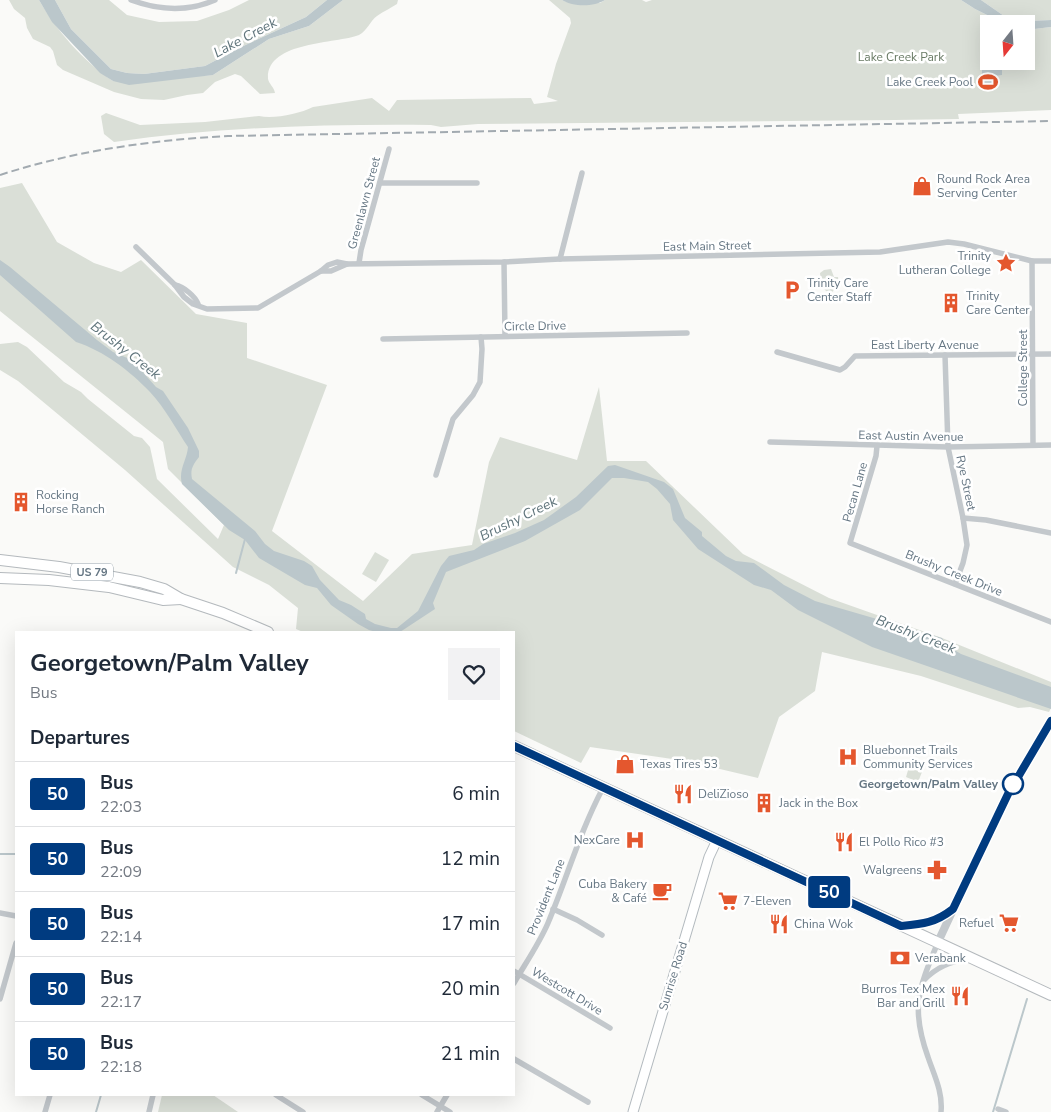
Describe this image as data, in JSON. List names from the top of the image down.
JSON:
{
  "streets": {
    "highway": ["US 79"],
    "main road": ["Sunrise Road"],
    "street": [
      "Greenlawn Street",
      "East Main Street",
      "Circle Drive",
      "East Liberty Avenue",
      "College Street",
      "East Austin Avenue",
      "Rye Street",
      "Pecan Lane",
      "Brushy Creek Drive",
      "Provident Lane",
      "Westcott Drive"
    ]
  },
  "crossings": [
    ["Greenlawn Street", "East Main Street"],
    ["East Main Street", "College Street"],
    ["East Liberty Avenue", "College Street"],
    ["East Liberty Avenue", "Rye Street"],
    ["College Street", "East Austin Avenue"],
    ["East Austin Avenue", "Rye Street"],
    ["East Austin Avenue", "Pecan Lane"],
    ["Rye Street", "Brushy Creek Drive"],
    ["Pecan Lane", "Brushy Creek Drive"],
    ["Provident Lane", "Westcott Drive"]
  ],
  "water": ["Lake Creek", "Brushy Creek"],
  "parks": ["Lake Creek Park"],
  "places": {
    "sports": ["Lake Creek Pool"],
    "shop": ["Round Rock Area Serving Center", "Texas Tires 53"],
    "place": ["Trinity Lutheran College"],
    "parking": ["Trinity Care Center Staff"],
    "building": ["Trinity Care Center", "Rocking Horse Ranch", "Jack in the Box"],
    "hospital": ["Bluebonnet Trails Community Services", "NexCare"],
    "other": ["Georgetown/Palm Valley"],
    "restaurant": [
      "DeliZioso",
      "El Pollo Rico #3",
      "China Wok",
      "Burros Tex Mex Bar and Grill"
    ],
    "pharmacy": ["Walgreens"],
    "cafe": ["Cuba Bakery & Café"],
    "supermarket": ["7-Eleven", "Refuel"],
    "bank": ["Verabank"]
  },
  "lines": ["bus line 50"],
  "north": "bottom",
  "page": {
    "on_map": "50",
    "heading": [
      ["Georgetown/Palm Valley", "Bus"],
      "Departures"
    ],
    "list": [
      {
        "mark": "50",
        "name": "Bus",
        "note": "22:03",
        "value": "6 min"
      },
      {
        "mark": "50",
        "name": "Bus",
        "note": "22:09",
        "value": "12 min"
      },
      {
        "mark": "50",
        "name": "Bus",
        "note": "22:14",
        "value": "17 min"
      },
      {
        "mark": "50",
        "name": "Bus",
        "note": "22:17",
        "value": "20 min"
      },
      {
        "mark": "50",
        "name": "Bus",
        "note": "22:18",
        "value": "21 min"
      }
    ]
  }
}
